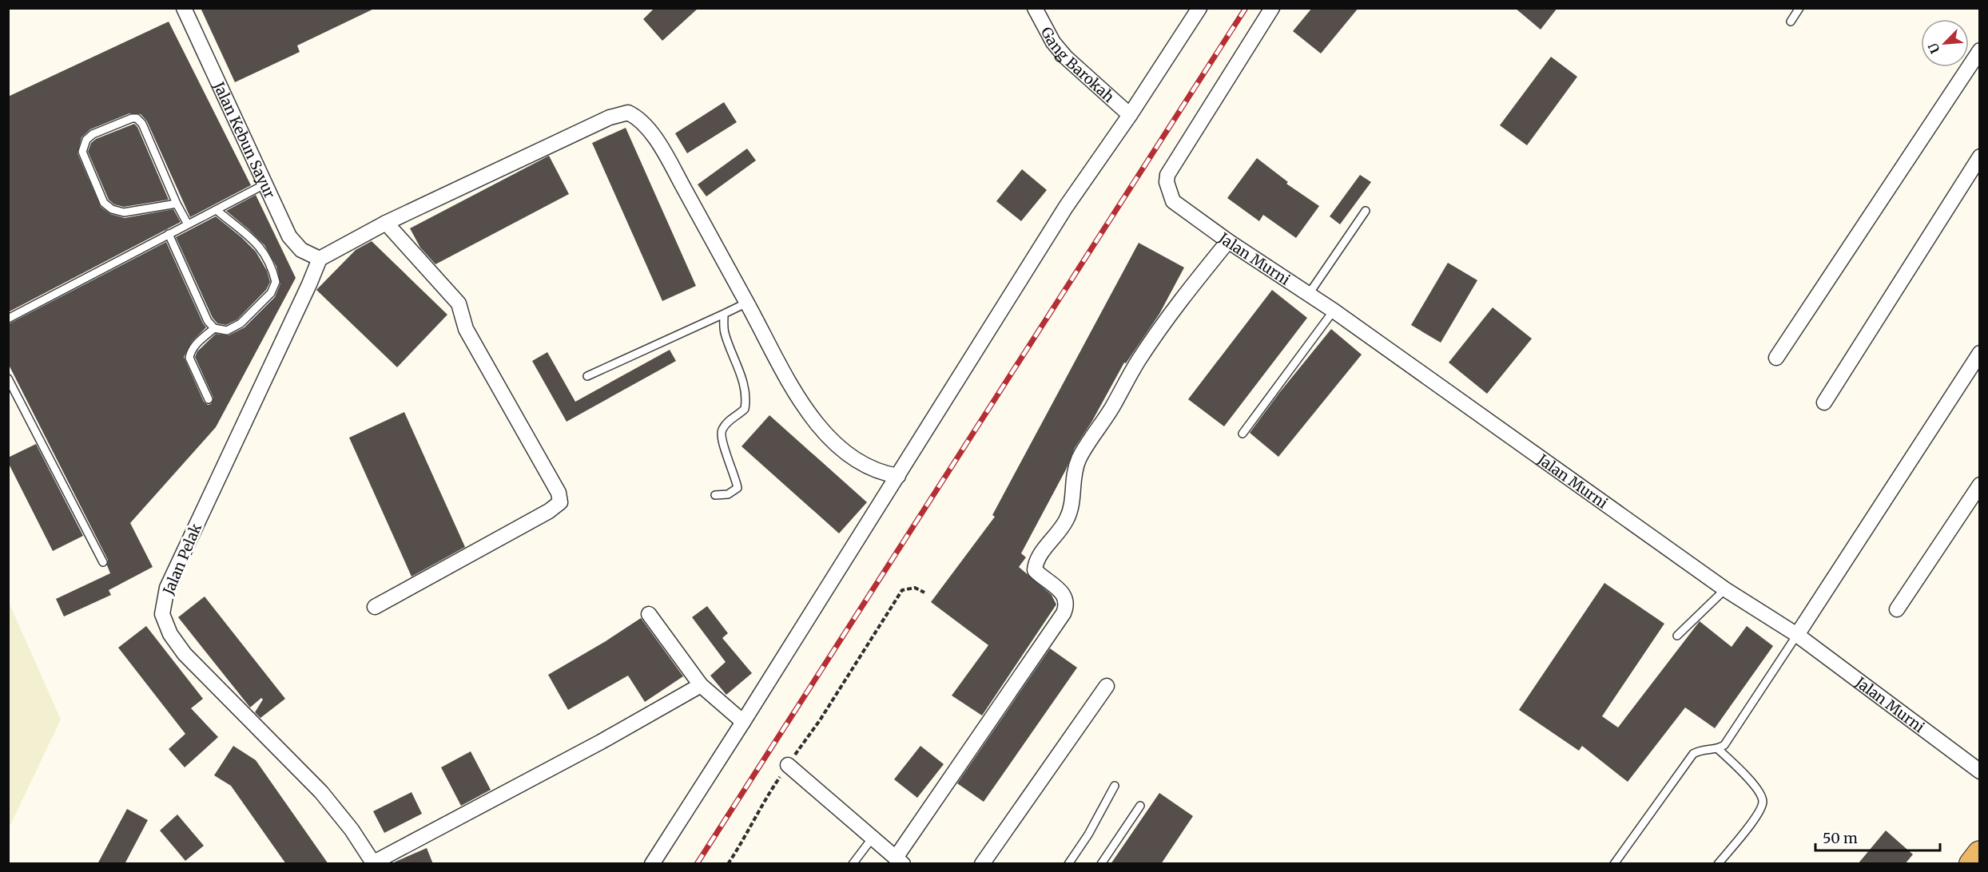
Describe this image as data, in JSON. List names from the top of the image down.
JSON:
{
  "streets": {
    "street": [
      "Gang Barokah",
      "Jalan Kebun Sayur",
      "Jalan Murni",
      "Jalan Pelak"
    ]
  },
  "crossings": [
    ["Jalan Kebun Sayur", "Jalan Pelak"]
  ],
  "scale_bar": "50 m",
  "north": "bottom left"
}
